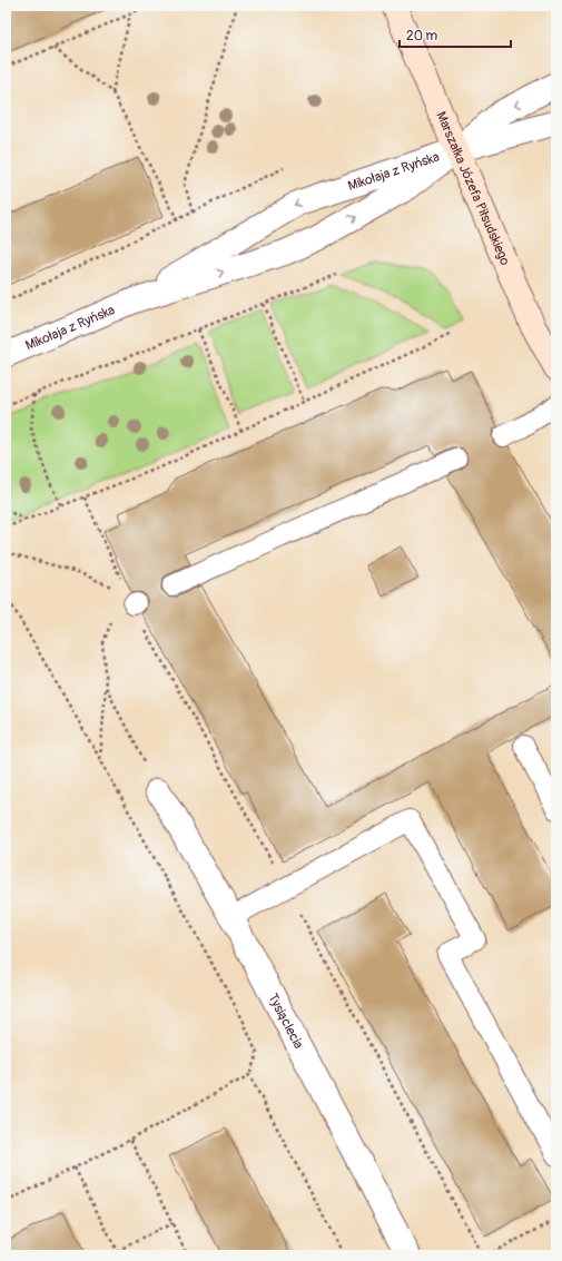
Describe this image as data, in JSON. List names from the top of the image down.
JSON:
{
  "streets": {
    "main road": ["Marszałka Józefa Piłsudskiego"],
    "street": ["Mikołaja z Ryńska", "Tysiąclecia"]
  },
  "crossings": [
    ["Mikołaja z Ryńska", "Marszałka Józefa Piłsudskiego"]
  ],
  "scale_bar": "20 m"
}
